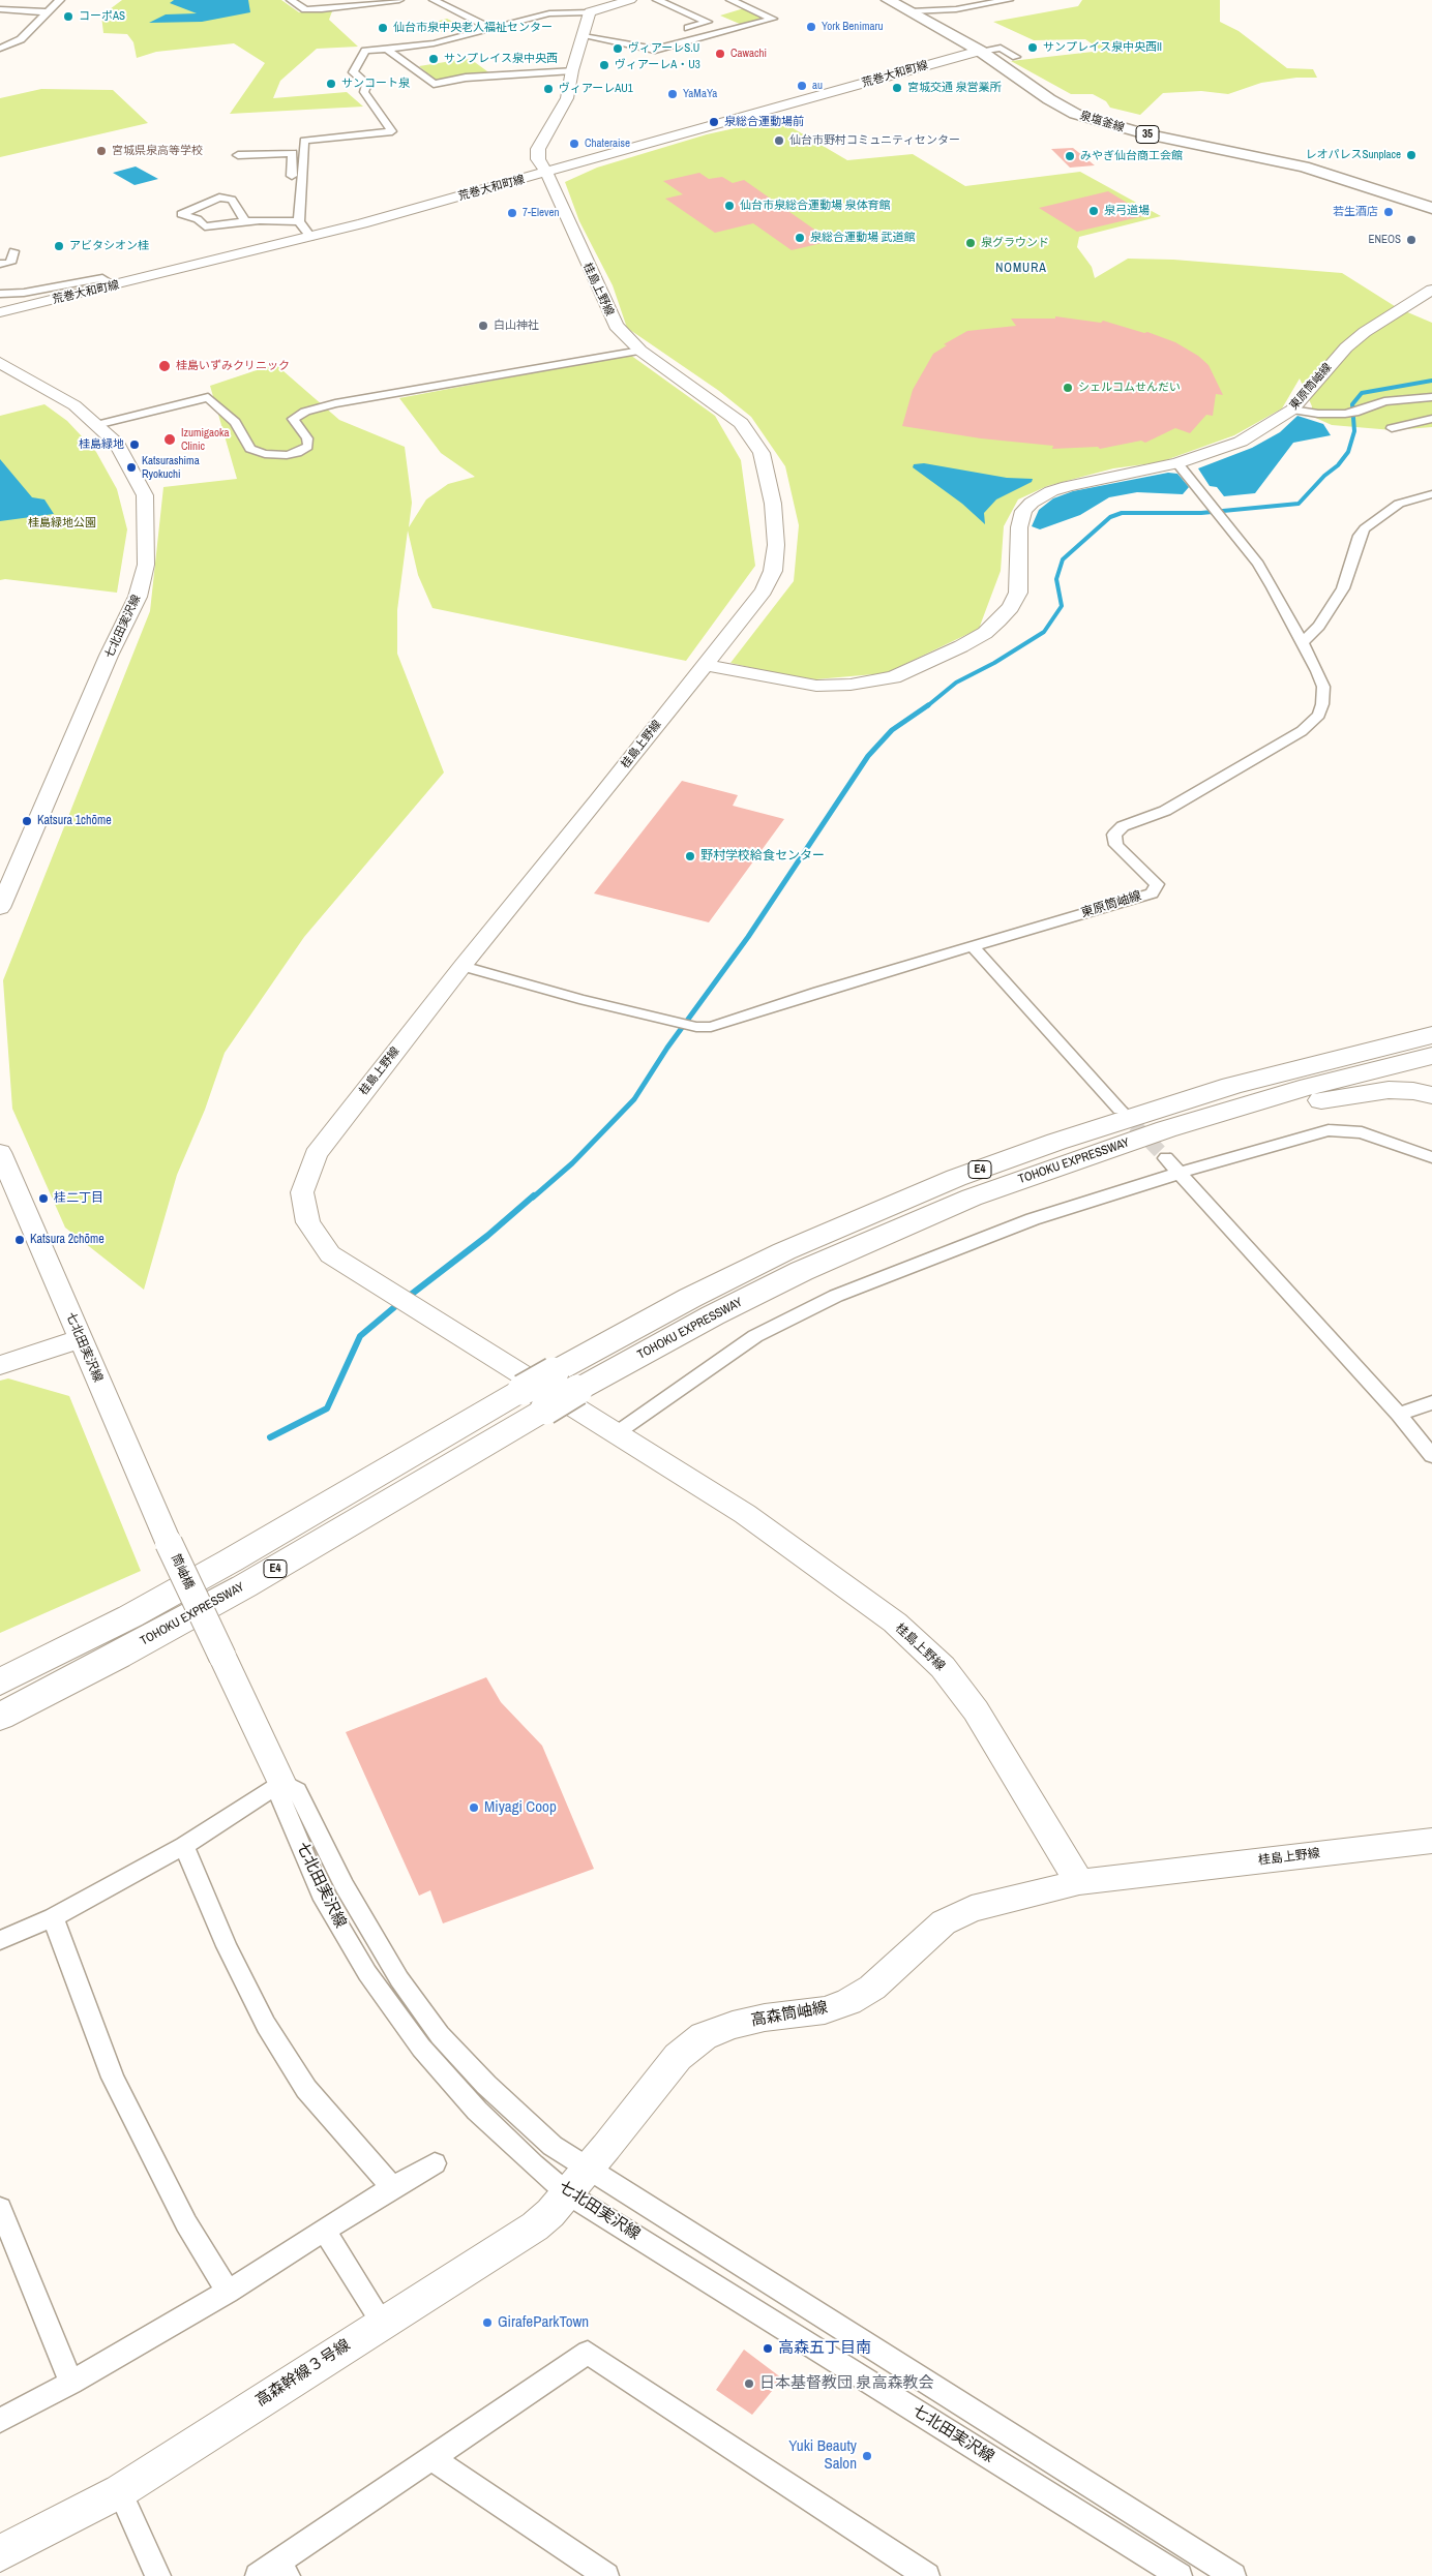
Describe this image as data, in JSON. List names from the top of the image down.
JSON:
{
  "streets": {
    "highway": ["TOHOKU EXPRESSWAY", "E4"],
    "main road": ["泉塩釜線", "35"],
    "street": [
      "荒巻大和町線",
      "桂島上野線",
      "東原筒岫線",
      "七北田実沢線",
      "筒岫橋",
      "高森筒岫線",
      "高森幹線３号線"
    ]
  },
  "crossings": [
    ["荒巻大和町線", "泉塩釜線"],
    ["荒巻大和町線", "桂島上野線"],
    ["桂島上野線", "東原筒岫線"],
    ["桂島上野線", "高森筒岫線"],
    ["七北田実沢線", "筒岫橋"],
    ["七北田実沢線", "高森筒岫線"],
    ["七北田実沢線", "高森幹線３号線"],
    ["高森筒岫線", "高森幹線３号線"]
  ],
  "districts": ["NOMURA"],
  "parks": ["桂島緑地公園"],
  "places": [
    "コーポAS",
    "York Benimaru",
    "仙台市泉中央老人福祉センター",
    "サンプレイス泉中央西II",
    "ヴィアーレS.U",
    "Cawachi",
    "サンプレイス泉中央西",
    "ヴィアーレA・U3",
    "サンコート泉",
    "au",
    "宮城交通 泉営業所",
    "ヴィアーレAU1",
    "YaMaYa",
    "泉総合運動場前",
    "仙台市野村コミュニティセンター",
    "Chateraise",
    "宮城県泉高等学校",
    "レオパレスSunplace",
    "みやぎ仙台商工会館",
    "仙台市泉総合運動場 泉体育館",
    "泉弓道場",
    "若生酒店",
    "7-Eleven",
    "泉総合運動場 武道館",
    "ENEOS",
    "泉グラウンド",
    "アビタシオン桂",
    "白山神社",
    "桂島いずみクリニック",
    "シェルコムせんだい",
    "Izumigaoka Clinic",
    "桂島緑地",
    "Katsurashima Ryokuchi",
    "Katsura 1chōme",
    "野村学校給食センター",
    "桂二丁目",
    "Katsura 2chōme",
    "Miyagi Coop",
    "GirafeParkTown",
    "高森五丁目南",
    "日本基督教団 泉高森教会",
    "Yuki Beauty Salon"
  ]
}
